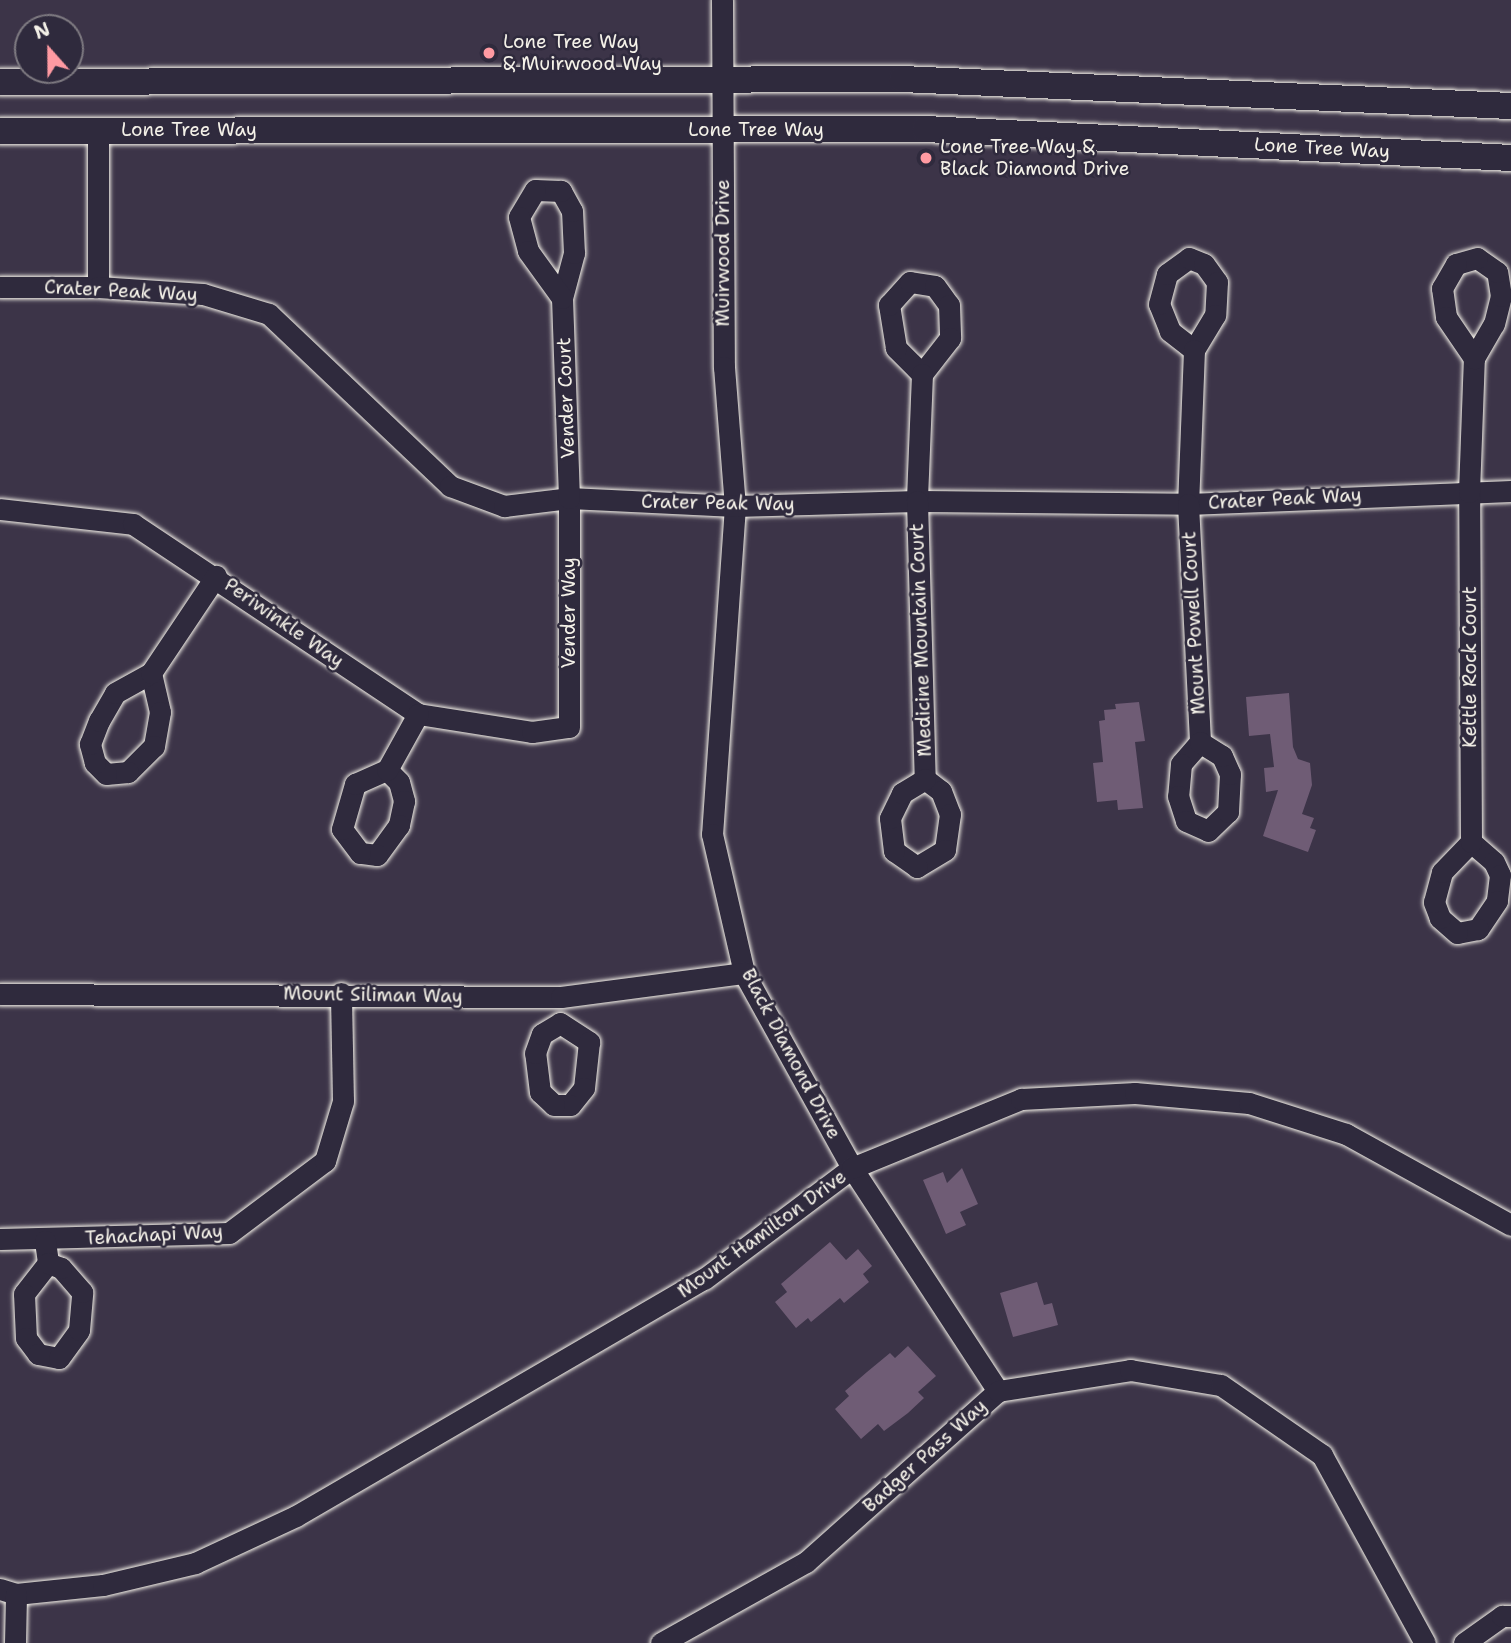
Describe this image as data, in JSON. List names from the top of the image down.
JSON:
{
  "streets": {
    "main road": ["Lone Tree Way"],
    "street": [
      "Muirwood Drive",
      "Crater Peak Way",
      "Vender Court",
      "Vender Way",
      "Periwinkle Way",
      "Mount Powell Court",
      "Medicine Mountain Court",
      "Kettle Rock Court",
      "Mount Siliman Way",
      "Black Diamond Drive",
      "Mount Hamilton Drive",
      "Tehachapi Way",
      "Badger Pass Way"
    ]
  },
  "crossings": [
    ["Lone Tree Way", "Muirwood Drive"],
    ["Muirwood Drive", "Crater Peak Way"],
    ["Muirwood Drive", "Black Diamond Drive"],
    ["Crater Peak Way", "Vender Court"],
    ["Crater Peak Way", "Vender Way"],
    ["Crater Peak Way", "Mount Powell Court"],
    ["Crater Peak Way", "Medicine Mountain Court"],
    ["Crater Peak Way", "Kettle Rock Court"],
    ["Crater Peak Way", "Black Diamond Drive"],
    ["Vender Court", "Vender Way"],
    ["Vender Way", "Periwinkle Way"],
    ["Mount Siliman Way", "Black Diamond Drive"],
    ["Mount Siliman Way", "Tehachapi Way"],
    ["Black Diamond Drive", "Mount Hamilton Drive"],
    ["Black Diamond Drive", "Badger Pass Way"]
  ],
  "places": ["Lone Tree Way & Muirwood Way", "Lone Tree Way & Black Diamond Drive"],
  "north": "top"
}
